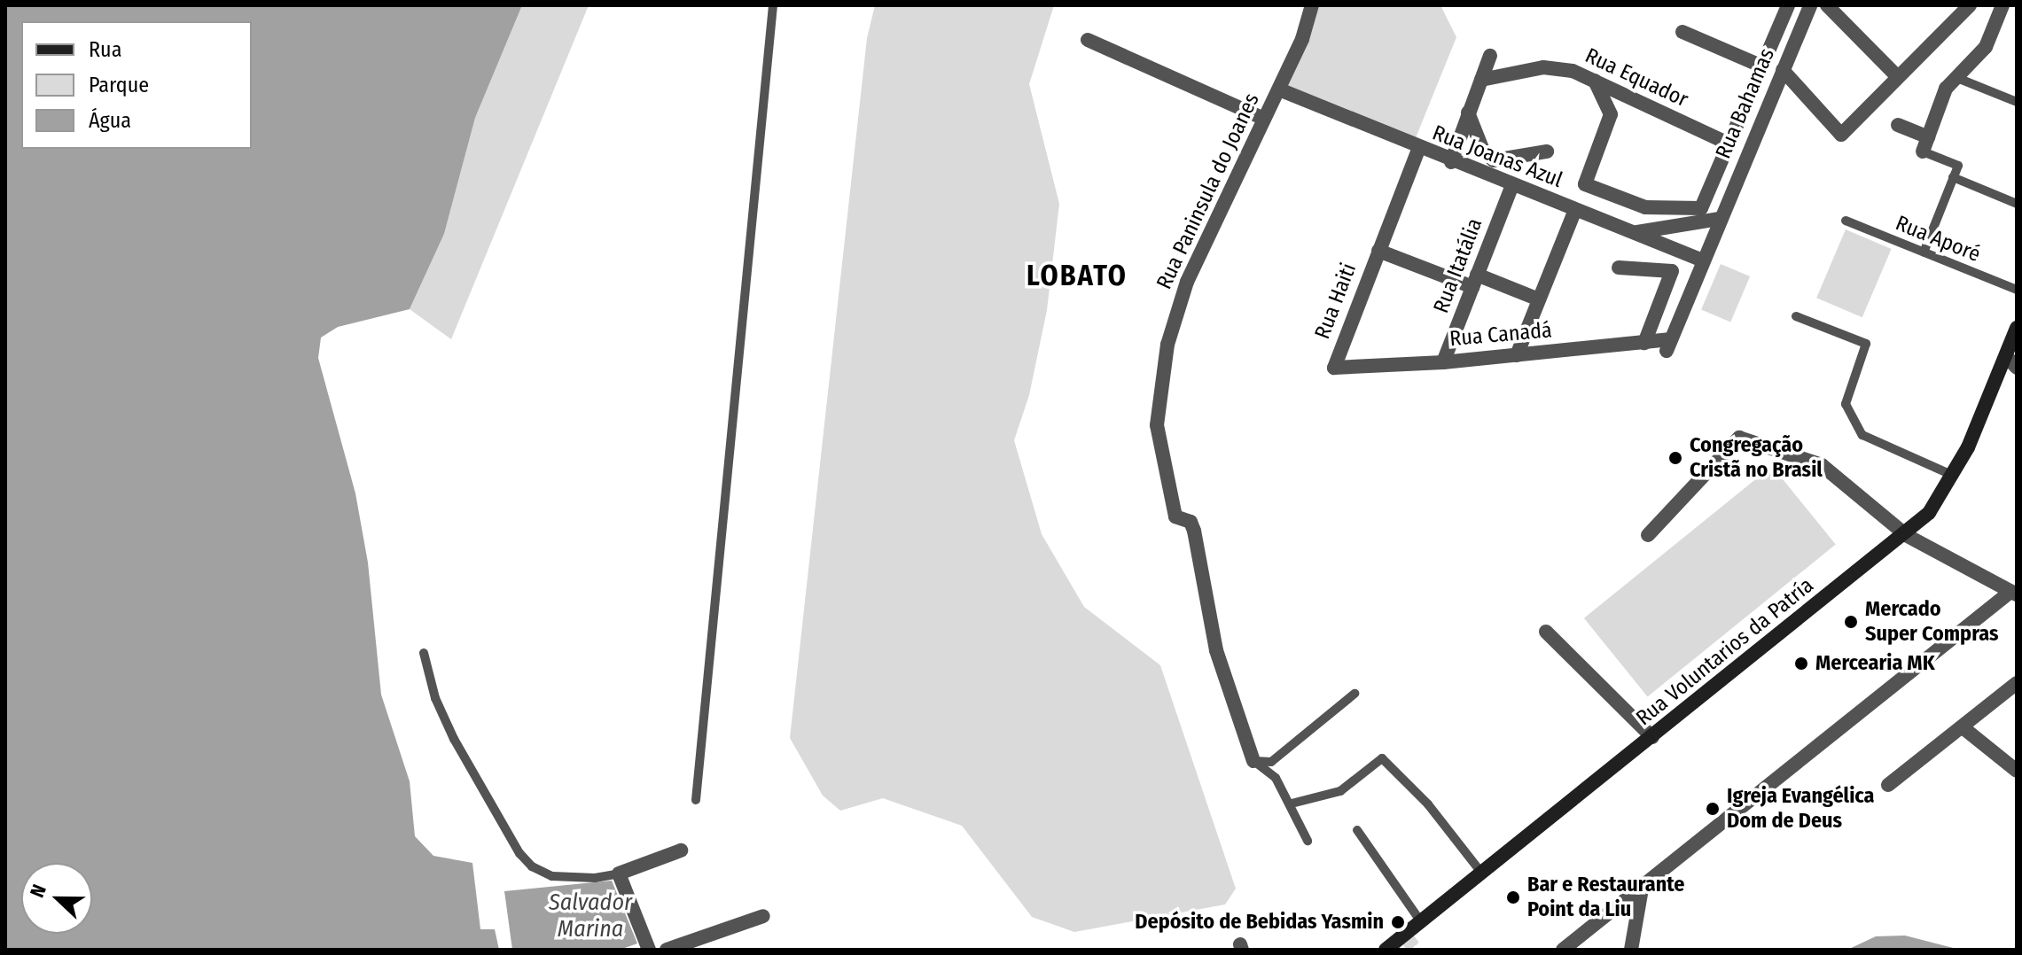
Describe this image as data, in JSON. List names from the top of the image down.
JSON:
{
  "streets": {
    "street": [
      "Rua Equador",
      "Rua Bahamas",
      "Rua Joanas Azul",
      "Rua Paninsula do Joanes",
      "Rua Itatália",
      "Rua Haiti",
      "Rua Canadá",
      "Rua Voluntarios da Patría"
    ],
    "lane": ["Rua Aporé"]
  },
  "crossings": [
    ["Rua Equador", "Rua Bahamas"],
    ["Rua Equador", "Rua Joanas Azul"],
    ["Rua Bahamas", "Rua Joanas Azul"],
    ["Rua Bahamas", "Rua Canadá"],
    ["Rua Joanas Azul", "Rua Paninsula do Joanes"],
    ["Rua Joanas Azul", "Rua Itatália"],
    ["Rua Joanas Azul", "Rua Haiti"],
    ["Rua Itatália", "Rua Haiti"],
    ["Rua Itatália", "Rua Canadá"],
    ["Rua Haiti", "Rua Canadá"]
  ],
  "districts": ["LOBATO"],
  "water": ["Salvador Marina"],
  "places": [
    "Congregação Cristã no Brasil",
    "Mercado Super Compras",
    "Mercearia MK",
    "Igreja Evangélica Dom de Deus",
    "Bar e Restaurante Point da Liu",
    "Depósito de Bebidas Yasmin"
  ],
  "legend": ["Rua", "Parque", "Água"],
  "north": "left"
}
